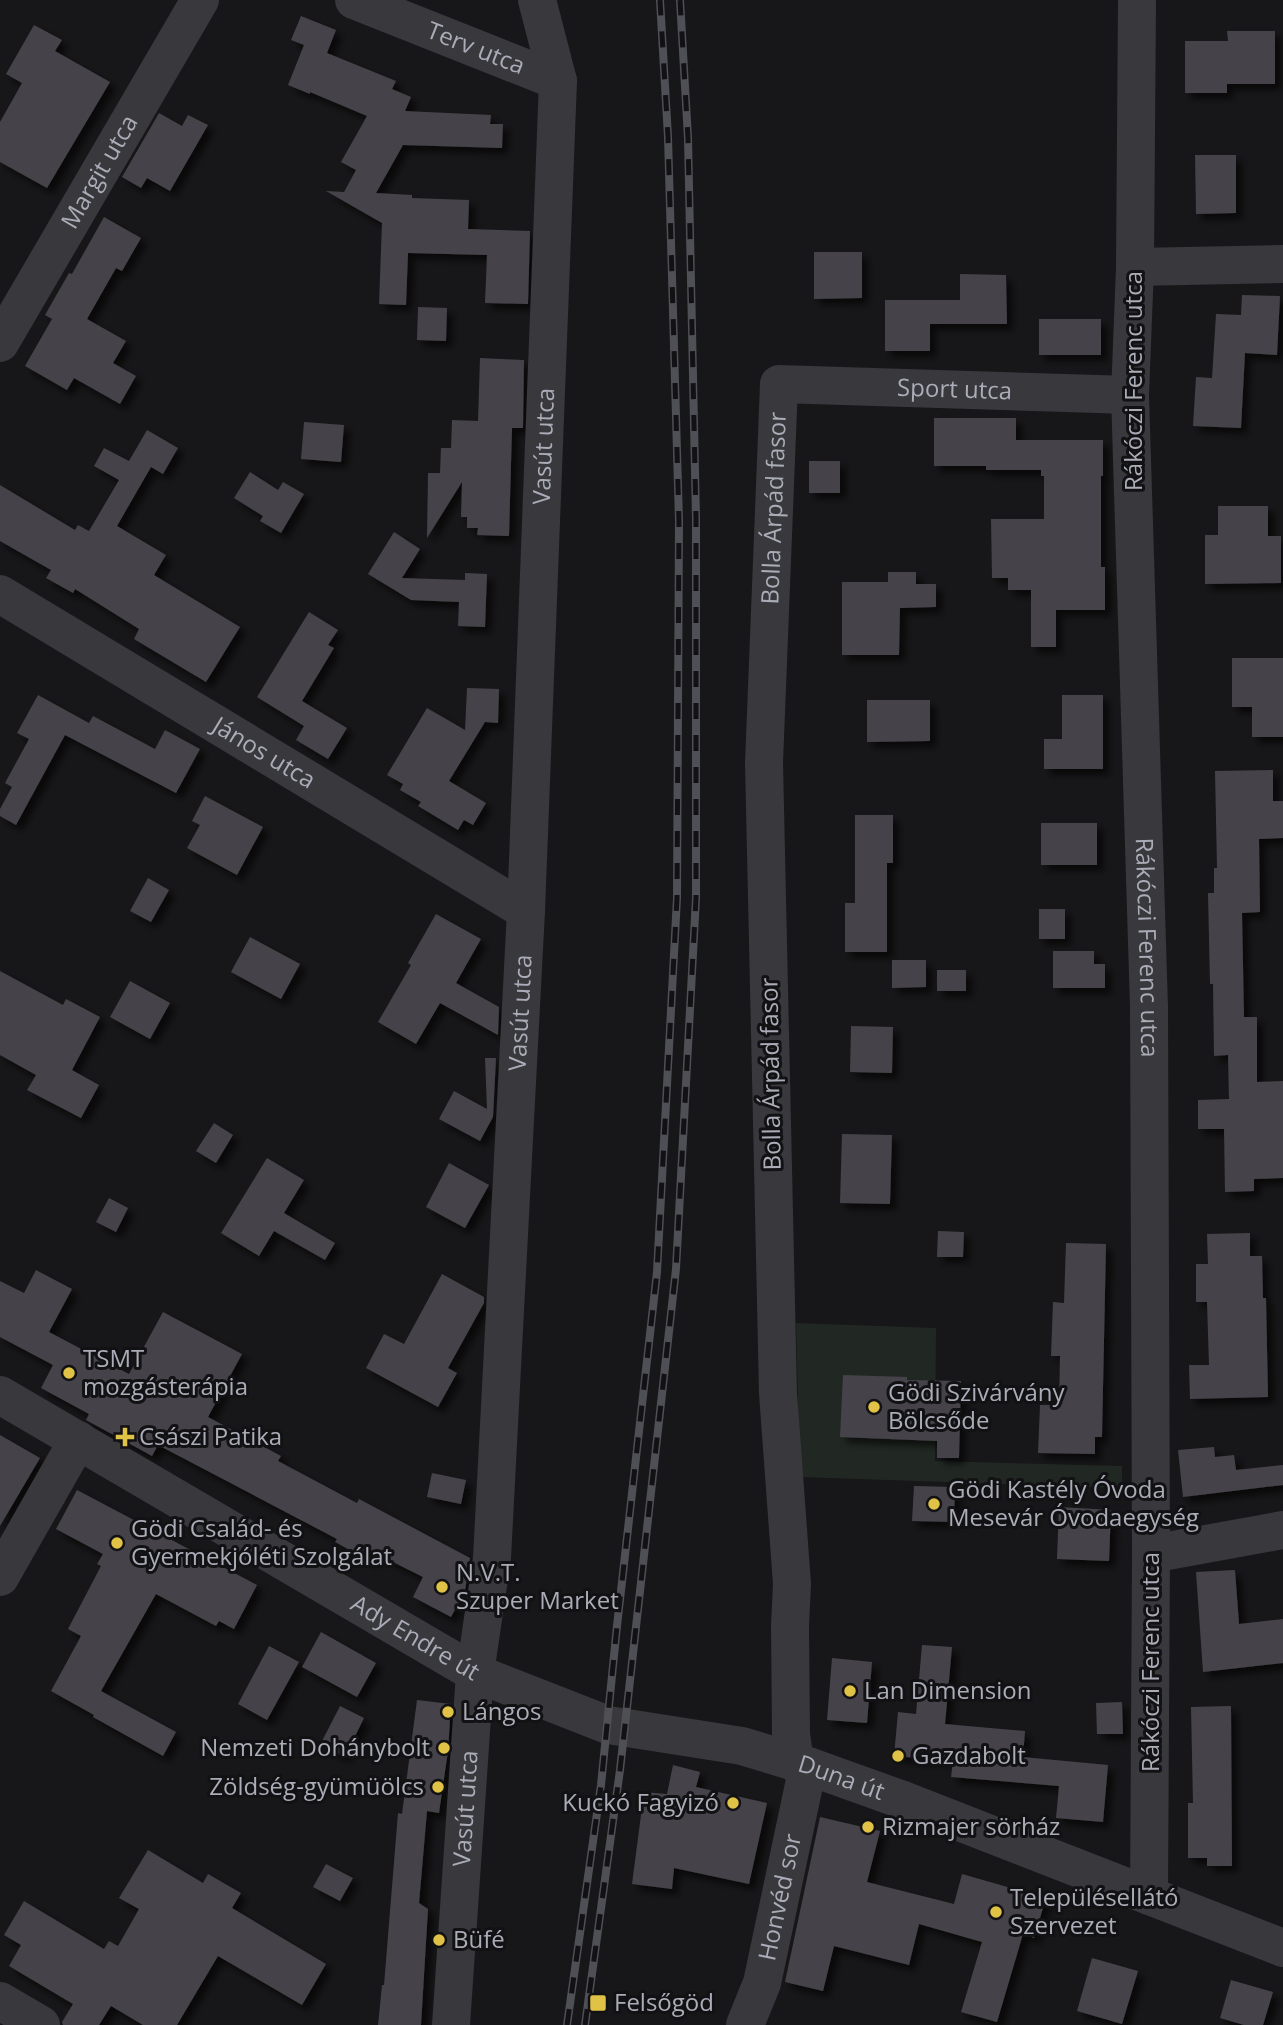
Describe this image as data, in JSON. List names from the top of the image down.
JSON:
{
  "streets": {
    "street": [
      "Terv utca",
      "Margit utca",
      "Rákóczi Ferenc utca",
      "Sport utca",
      "Vasút utca",
      "Bolla Árpád fasor",
      "János utca",
      "Ady Endre út",
      "Duna út",
      "Honvéd sor"
    ]
  },
  "crossings": [
    ["Terv utca", "Vasút utca"],
    ["Rákóczi Ferenc utca", "Sport utca"],
    ["Rákóczi Ferenc utca", "Duna út"],
    ["Sport utca", "Bolla Árpád fasor"],
    ["Vasút utca", "János utca"],
    ["Vasút utca", "Ady Endre út"],
    ["Bolla Árpád fasor", "Duna út"],
    ["Bolla Árpád fasor", "Honvéd sor"],
    ["Ady Endre út", "Duna út"],
    ["Duna út", "Honvéd sor"]
  ],
  "places": {
    "other": [
      "TSMT mozgásterápia",
      "Gödi Szivárvány Bölcsőde",
      "Gödi Kastély Óvoda Mesevár Óvodaegység",
      "Gödi Család- és Gyermekjóléti Szolgálat",
      "N.V.T. Szuper Market",
      "Lan Dimension",
      "Lángos",
      "Nemzeti Dohánybolt",
      "Gazdabolt",
      "Zöldség-gyümüölcs",
      "Kuckó Fagyizó",
      "Rizmajer sörház",
      "Településellátó Szervezet",
      "Büfé"
    ],
    "health": ["Császi Patika"],
    "transit": ["Felsőgöd"]
  }
}
